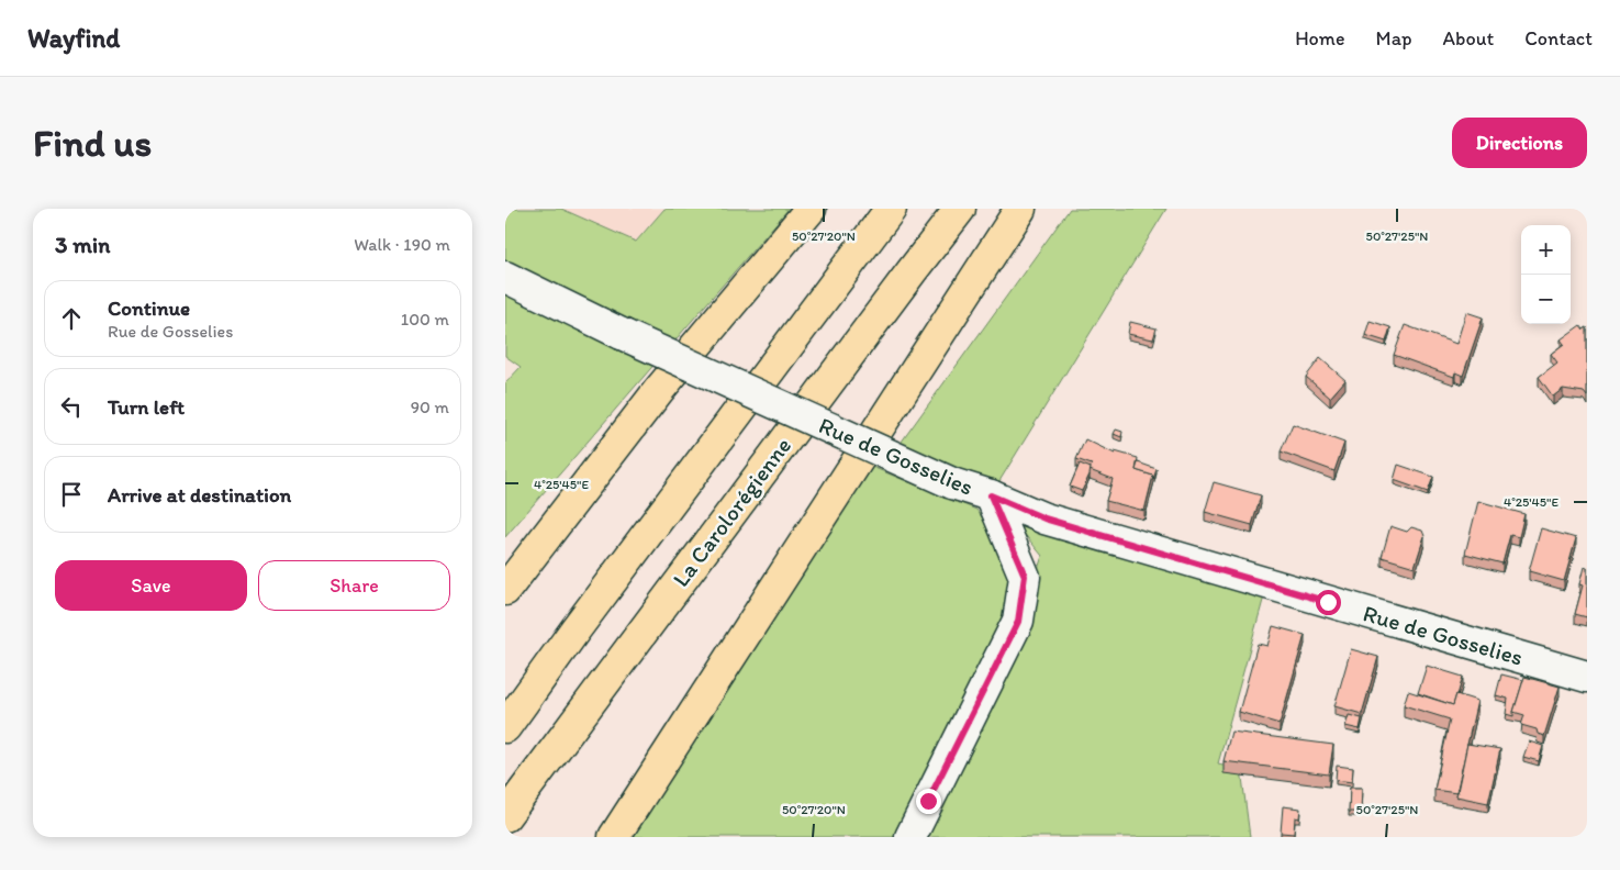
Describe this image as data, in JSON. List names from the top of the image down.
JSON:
{
  "streets": {
    "highway": ["La Carolorégienne"],
    "street": ["Rue de Gosselies"]
  },
  "page": {
    "header": "Wayfind",
    "nav": [
      "Home",
      "Map",
      "About",
      "Contact"
    ],
    "buttons": [
      "Directions",
      ["Save", "Share"]
    ],
    "title": "Find us",
    "heading": ["3 min", "Walk · 190 m"],
    "map_buttons": ["+", "−"],
    "list": [
      ["Continue", "Rue de Gosselies", "100 m"],
      ["Turn left", "90 m"],
      "Arrive at destination"
    ]
  },
  "coordinates": ["50°27'20\"N", "50°27'25\"N", "4°25'45\"E"]
}
